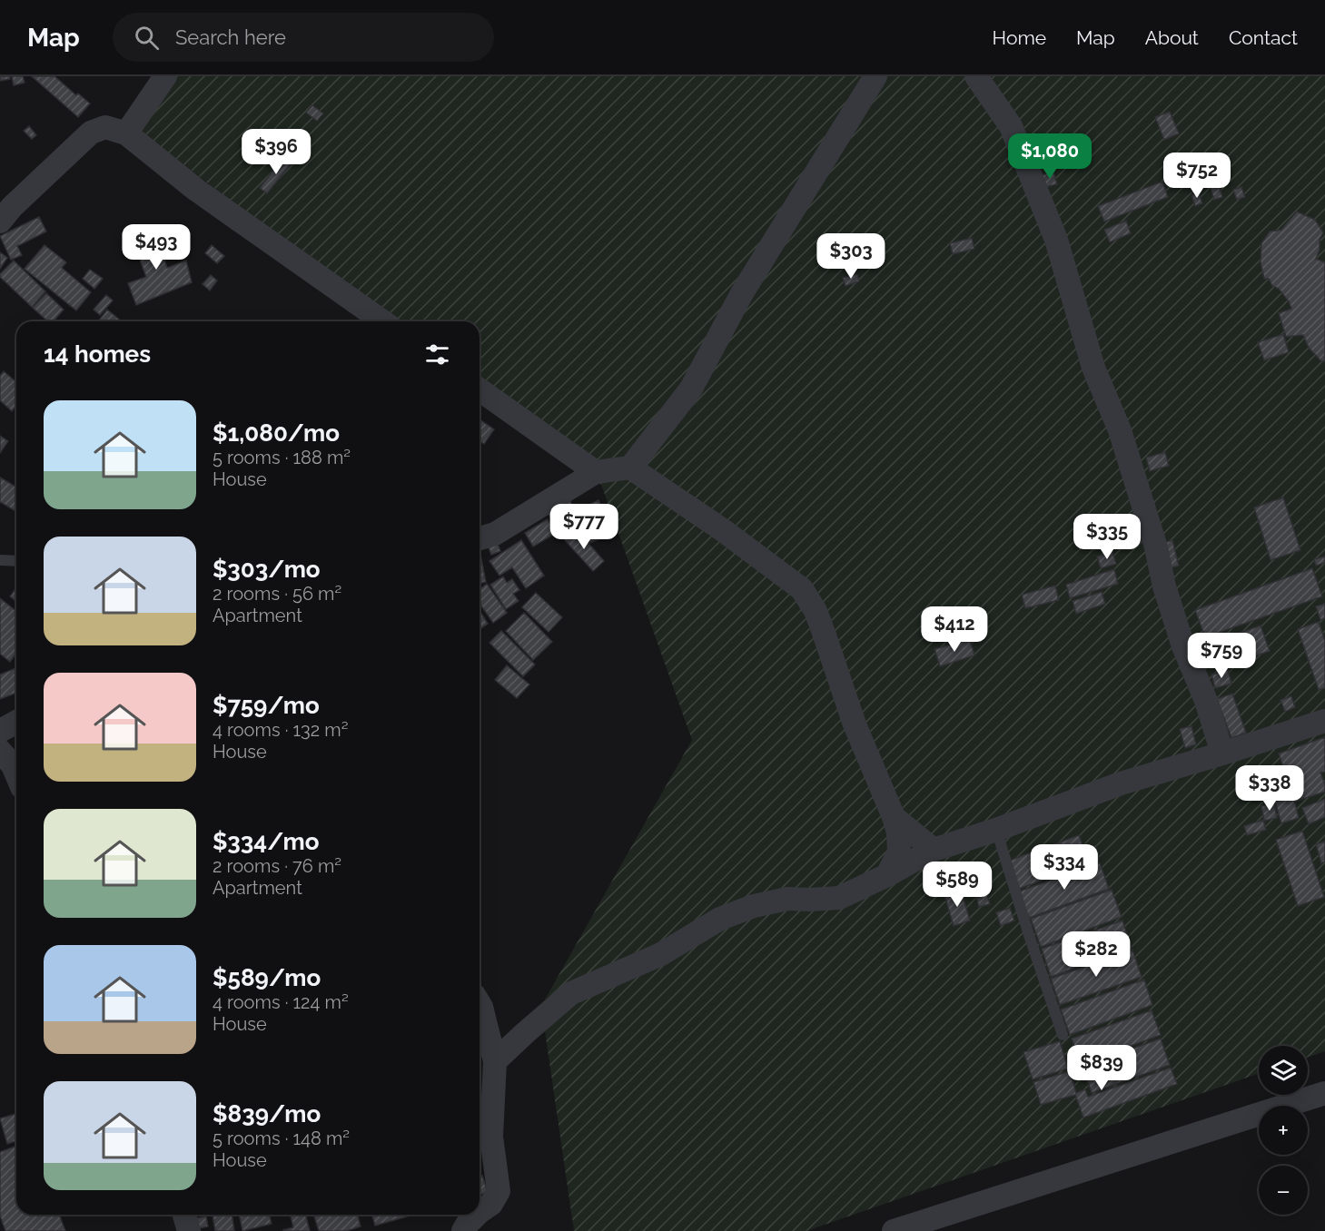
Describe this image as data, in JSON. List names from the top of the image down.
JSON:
{
  "page": {
    "header": "Map",
    "search": "Search here",
    "nav": [
      "Home",
      "Map",
      "About",
      "Contact"
    ],
    "price": [
      "$396",
      "$1,080",
      "$752",
      "$493",
      "$303",
      "$777",
      "$335",
      "$412",
      "$759",
      "$338",
      "$334",
      "$589",
      "$282",
      "$839"
    ],
    "heading": "14 homes",
    "list": [
      {
        "name": "$1,080/mo",
        "note": "5 rooms · 188 m² · House"
      },
      {
        "name": "$303/mo",
        "note": "2 rooms · 56 m² · Apartment"
      },
      {
        "name": "$759/mo",
        "note": "4 rooms · 132 m² · House"
      },
      {
        "name": "$334/mo",
        "note": "2 rooms · 76 m² · Apartment"
      },
      {
        "name": "$589/mo",
        "note": "4 rooms · 124 m² · House"
      },
      {
        "name": "$839/mo",
        "note": "5 rooms · 148 m² · House"
      }
    ],
    "map_buttons": ["+", "−"]
  }
}
